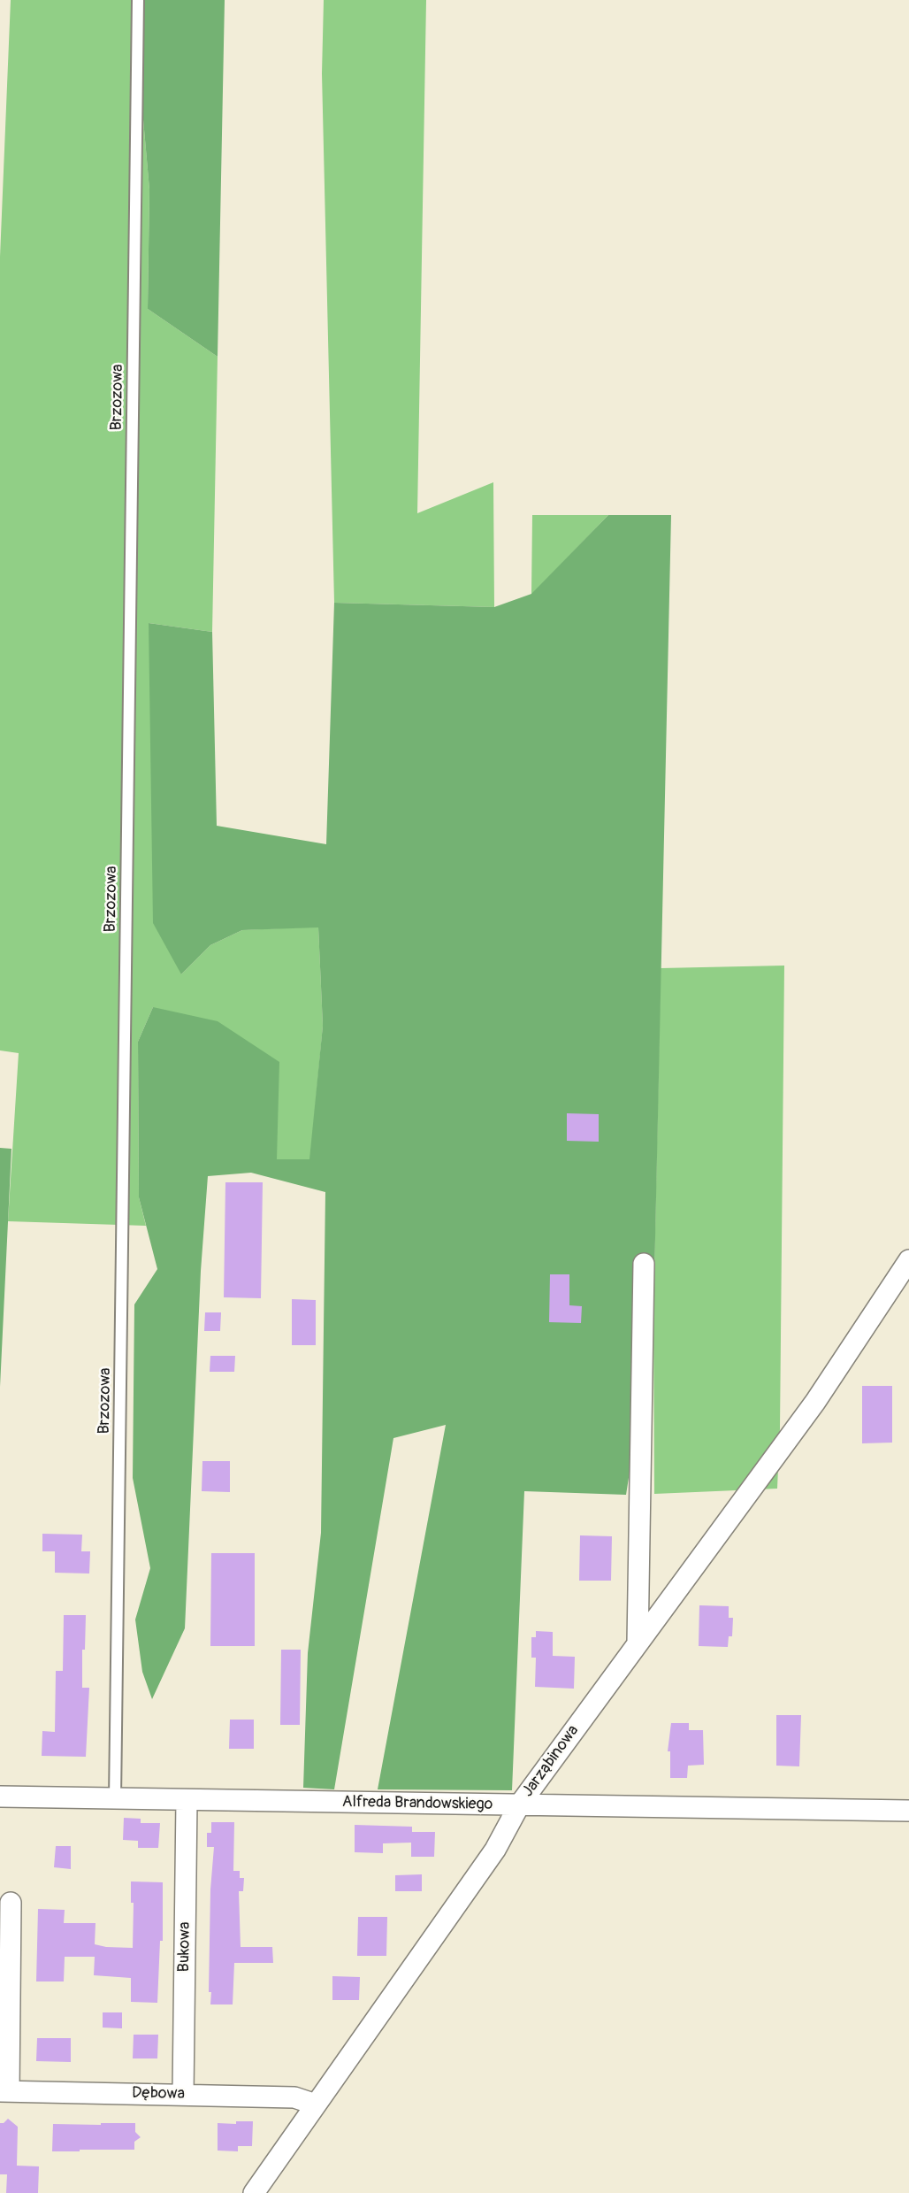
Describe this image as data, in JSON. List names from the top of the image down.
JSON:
{
  "streets": {
    "street": [
      "Jarząbinowa",
      "Alfreda Brandowskiego",
      "Bukowa",
      "Dębowa"
    ],
    "lane": ["Brzozowa"]
  },
  "crossings": [
    ["Brzozowa", "Alfreda Brandowskiego"],
    ["Jarząbinowa", "Alfreda Brandowskiego"],
    ["Jarząbinowa", "Dębowa"],
    ["Alfreda Brandowskiego", "Bukowa"],
    ["Bukowa", "Dębowa"]
  ]
}
